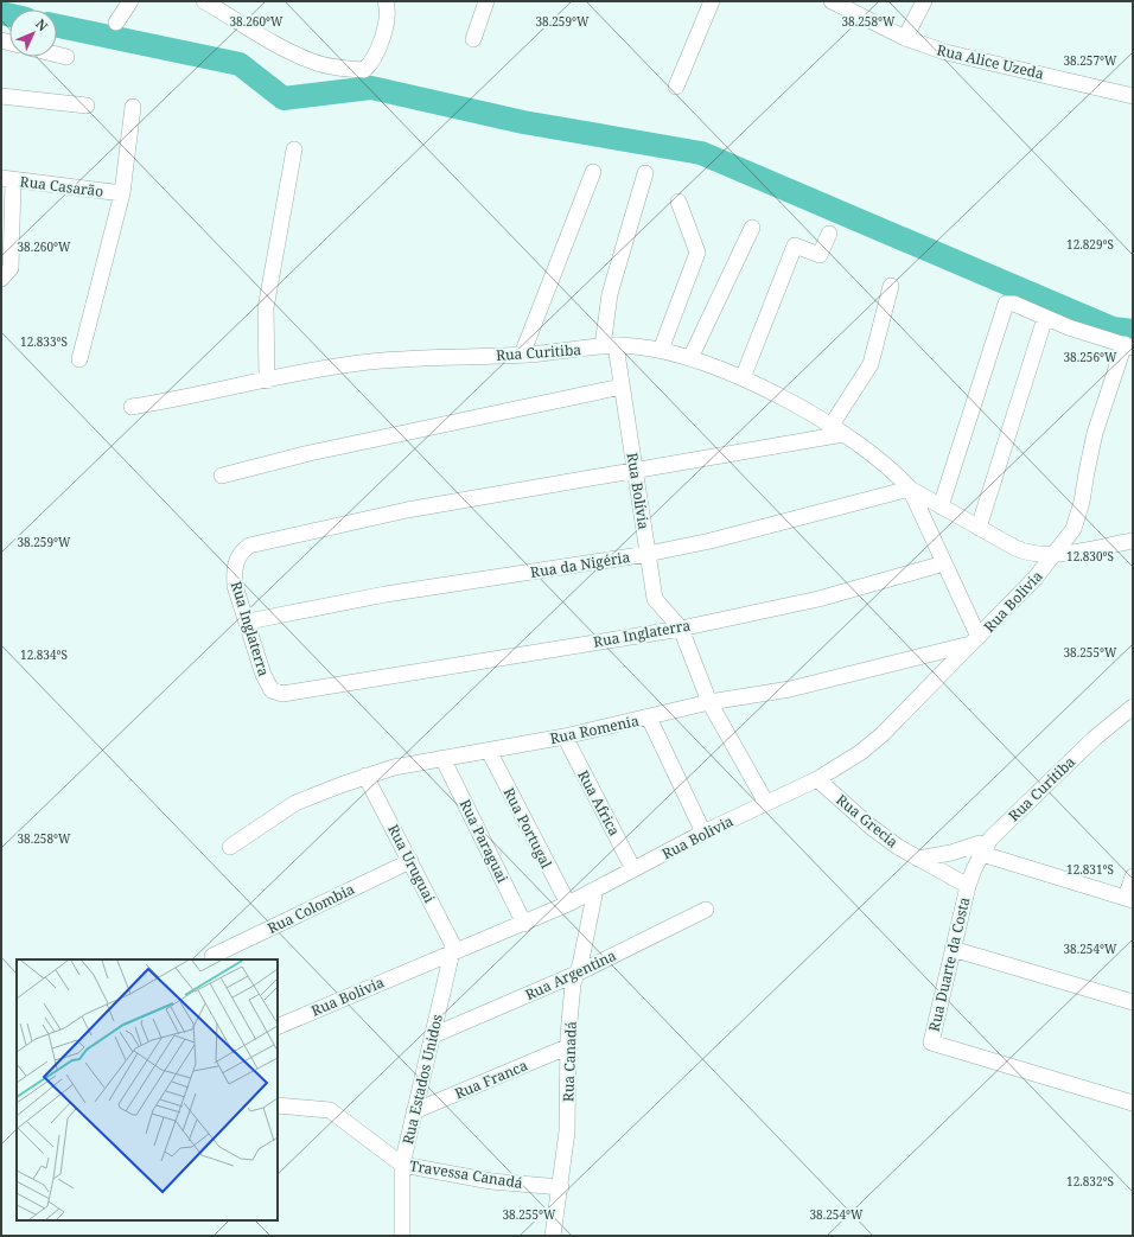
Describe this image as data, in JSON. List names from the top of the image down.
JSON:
{
  "streets": {
    "street": [
      "Rua Alice Uzeda",
      "Rua Casarão",
      "Rua Curitiba",
      "Rua Bolívia",
      "Rua da Nigéria",
      "Rua Bolivia",
      "Rua Inglaterra",
      "Rua Romenia",
      "Rua Africa",
      "Rua Grecia",
      "Rua Portugal",
      "Rua Paraguai",
      "Rua Uruguai",
      "Rua Colombia",
      "Rua Duarte da Costa",
      "Rua Argentina",
      "Rua Canadá",
      "Rua Estados Unidos",
      "Rua Franca",
      "Travessa Canadá"
    ]
  },
  "crossings": [
    ["Rua Curitiba", "Rua Bolívia"],
    ["Rua Curitiba", "Rua da Nigéria"],
    ["Rua Curitiba", "Rua Inglaterra"],
    ["Rua Bolívia", "Rua da Nigéria"],
    ["Rua Bolívia", "Rua Inglaterra"],
    ["Rua da Nigéria", "Rua Inglaterra"],
    ["Rua Bolivia", "Rua Romenia"],
    ["Rua Bolivia", "Rua Africa"],
    ["Rua Bolivia", "Rua Grecia"],
    ["Rua Bolivia", "Rua Portugal"],
    ["Rua Bolivia", "Rua Paraguai"],
    ["Rua Bolivia", "Rua Uruguai"],
    ["Rua Bolivia", "Rua Canadá"],
    ["Rua Bolivia", "Rua Estados Unidos"],
    ["Rua Romenia", "Rua Africa"],
    ["Rua Romenia", "Rua Portugal"],
    ["Rua Romenia", "Rua Paraguai"],
    ["Rua Romenia", "Rua Uruguai"],
    ["Rua Grecia", "Rua Duarte da Costa"],
    ["Rua Uruguai", "Rua Colombia"],
    ["Rua Uruguai", "Rua Estados Unidos"],
    ["Rua Argentina", "Rua Canadá"],
    ["Rua Argentina", "Rua Estados Unidos"],
    ["Rua Canadá", "Rua Franca"],
    ["Rua Canadá", "Travessa Canadá"],
    ["Rua Estados Unidos", "Rua Franca"],
    ["Rua Estados Unidos", "Travessa Canadá"]
  ],
  "north": "top right",
  "coordinates": [
    "38.260°W",
    "38.259°W",
    "38.258°W",
    "38.257°W",
    "12.829°S",
    "12.833°S",
    "38.256°W",
    "12.830°S",
    "38.255°W",
    "12.834°S",
    "12.831°S",
    "38.254°W",
    "12.832°S"
  ]
}
